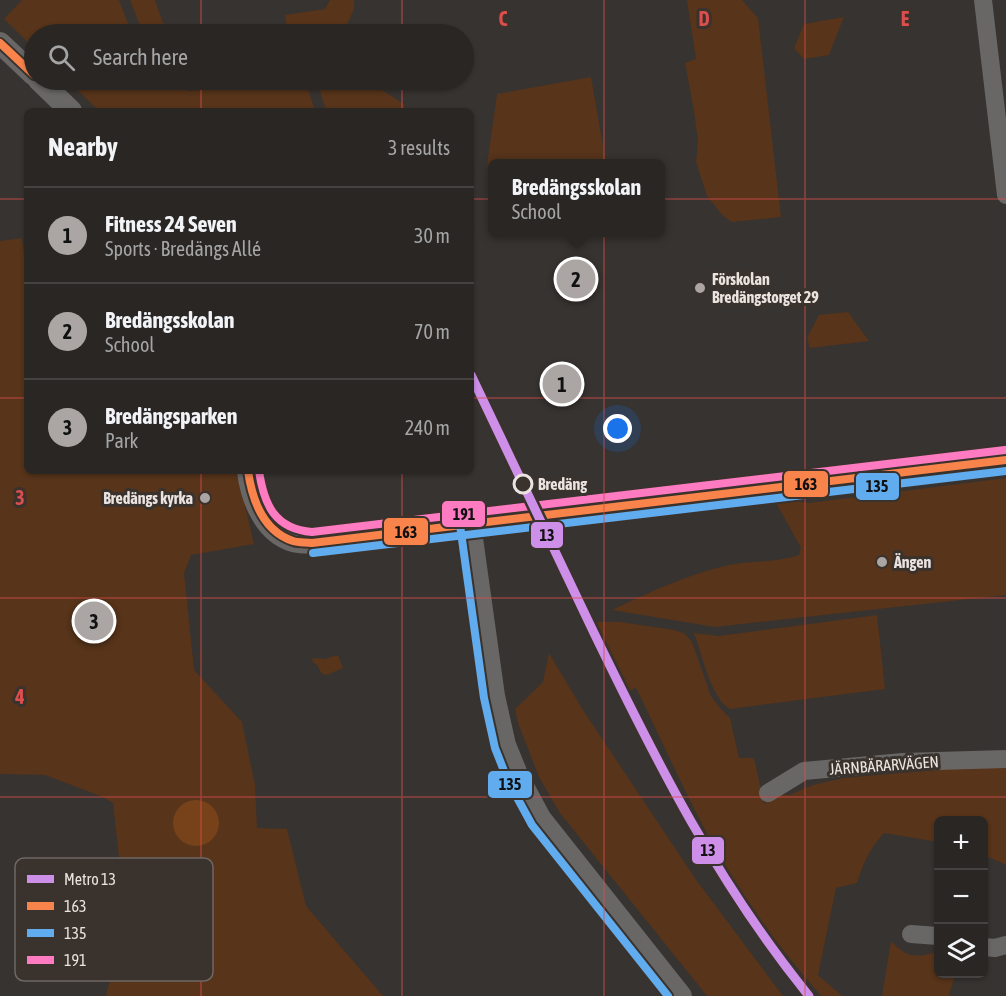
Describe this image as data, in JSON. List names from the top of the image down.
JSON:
{
  "streets": {
    "street": ["JÄRNBÄRARVÄGEN"]
  },
  "places": [
    "Förskolan Bredängstorget 29",
    "Bredäng",
    "Bredängs kyrka",
    "Ängen"
  ],
  "lines": [
    "transit line 163",
    "metro line 13",
    "transit line 191",
    "transit line 135"
  ],
  "legend": [
    "Metro 13",
    "163",
    "135",
    "191"
  ],
  "page": {
    "search": "Search here",
    "heading": ["Nearby", "3 results"],
    "popup": ["Bredängsskolan", "School"],
    "list": [
      {
        "mark": "1",
        "name": "Fitness 24 Seven",
        "note": "Sports · Bredängs Allé",
        "value": "30 m"
      },
      {
        "mark": "2",
        "name": "Bredängsskolan",
        "note": "School",
        "value": "70 m"
      },
      {
        "mark": "3",
        "name": "Bredängsparken",
        "note": "Park",
        "value": "240 m"
      }
    ],
    "pins": ["2", "1", "3"],
    "map_buttons": ["+", "−"]
  },
  "grid": {
    "columns": ["C", "D", "E"],
    "rows": ["3", "4"]
  }
}
